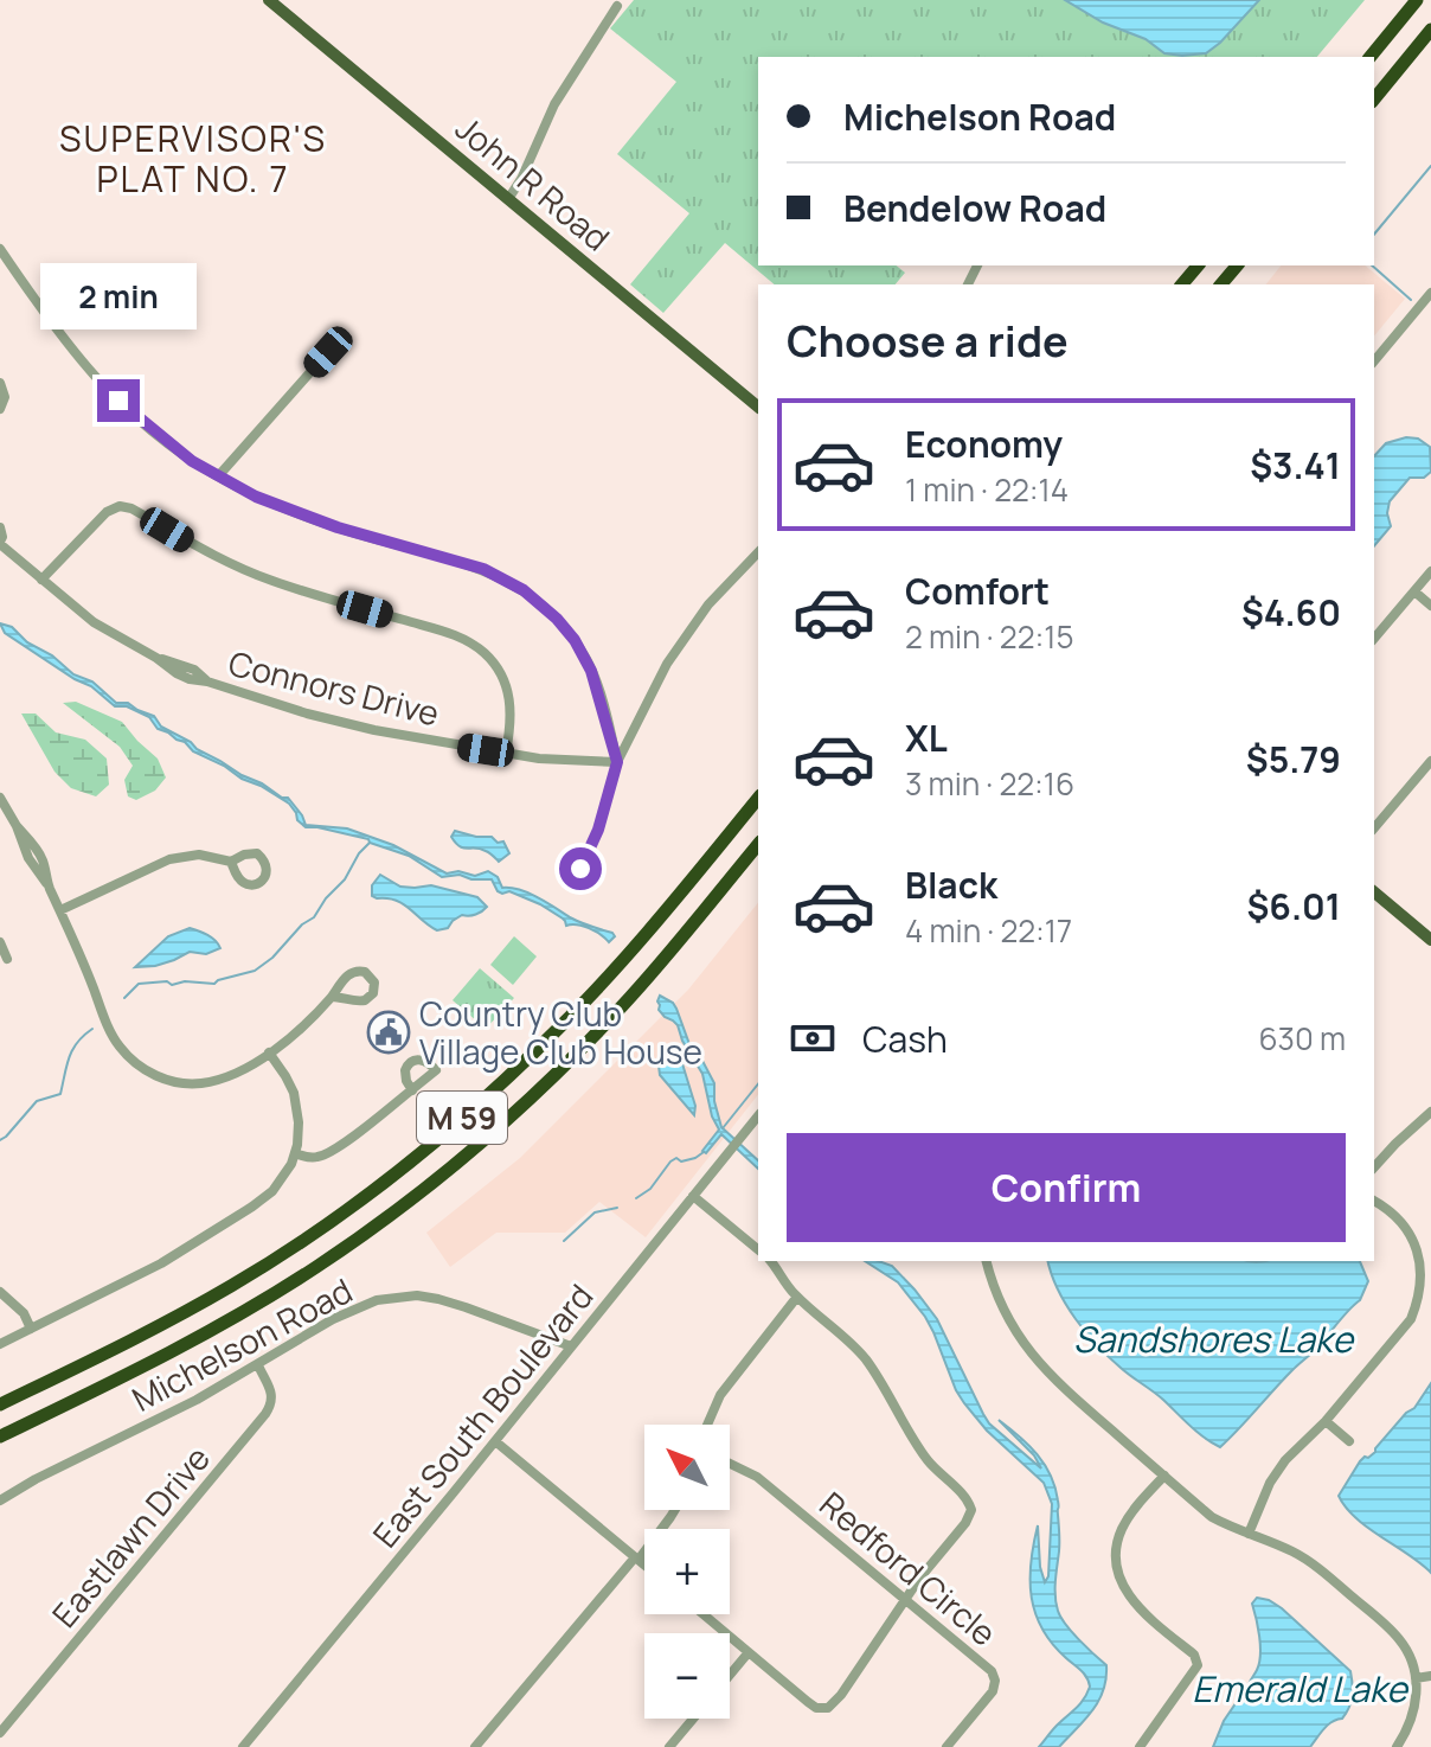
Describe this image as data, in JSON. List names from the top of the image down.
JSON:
{
  "streets": {
    "highway": ["M 59"],
    "main road": ["John R Road"],
    "street": [
      "Connors Drive",
      "Michelson Road",
      "East South Boulevard",
      "Eastlawn Drive",
      "Redford Circle"
    ]
  },
  "crossings": [
    ["Michelson Road", "East South Boulevard"],
    ["Michelson Road", "Eastlawn Drive"]
  ],
  "districts": ["SUPERVISOR'S PLAT NO. 7"],
  "water": ["Sandshores Lake", "Emerald Lake"],
  "places": {
    "public building": ["Country Club Village Club House"]
  },
  "north": "top left",
  "page": {
    "banner": ["Michelson Road", "Bendelow Road"],
    "bubble": "2 min",
    "heading": "Choose a ride",
    "list": [
      {
        "name": "Economy",
        "note": "1 min · 22:14",
        "value": "$3.41"
      },
      {
        "name": "Comfort",
        "note": "2 min · 22:15",
        "value": "$4.60"
      },
      {
        "name": "XL",
        "note": "3 min · 22:16",
        "value": "$5.79"
      },
      {
        "name": "Black",
        "note": "4 min · 22:17",
        "value": "$6.01"
      }
    ],
    "pay": ["Cash", "630 m"],
    "buttons": "Confirm",
    "map_buttons": ["+", "−"]
  }
}
